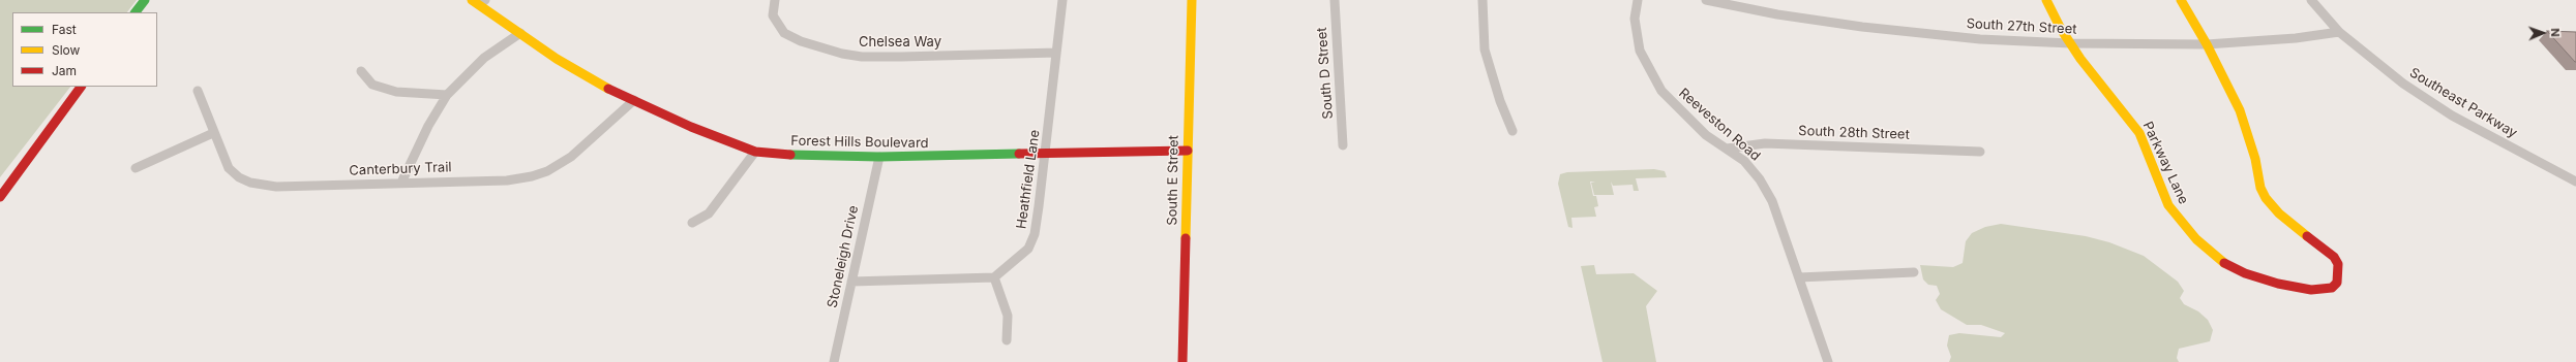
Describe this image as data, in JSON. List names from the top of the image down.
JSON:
{
  "streets": {
    "street": [
      "South 27th Street",
      "Chelsea Way",
      "South D Street",
      "Southeast Parkway",
      "Reeveston Road",
      "South 28th Street",
      "Forest Hills Boulevard",
      "Parkway Lane",
      "Canterbury Trail",
      "Heathfield Lane",
      "South E Street",
      "Stoneleigh Drive"
    ]
  },
  "crossings": [
    ["South 27th Street", "Southeast Parkway"],
    ["South 27th Street", "Parkway Lane"],
    ["Chelsea Way", "Heathfield Lane"],
    ["Reeveston Road", "South 28th Street"],
    ["Forest Hills Boulevard", "Canterbury Trail"],
    ["Forest Hills Boulevard", "Heathfield Lane"],
    ["Forest Hills Boulevard", "South E Street"],
    ["Forest Hills Boulevard", "Stoneleigh Drive"]
  ],
  "legend": ["Fast", "Slow", "Jam"],
  "north": "right"
}
